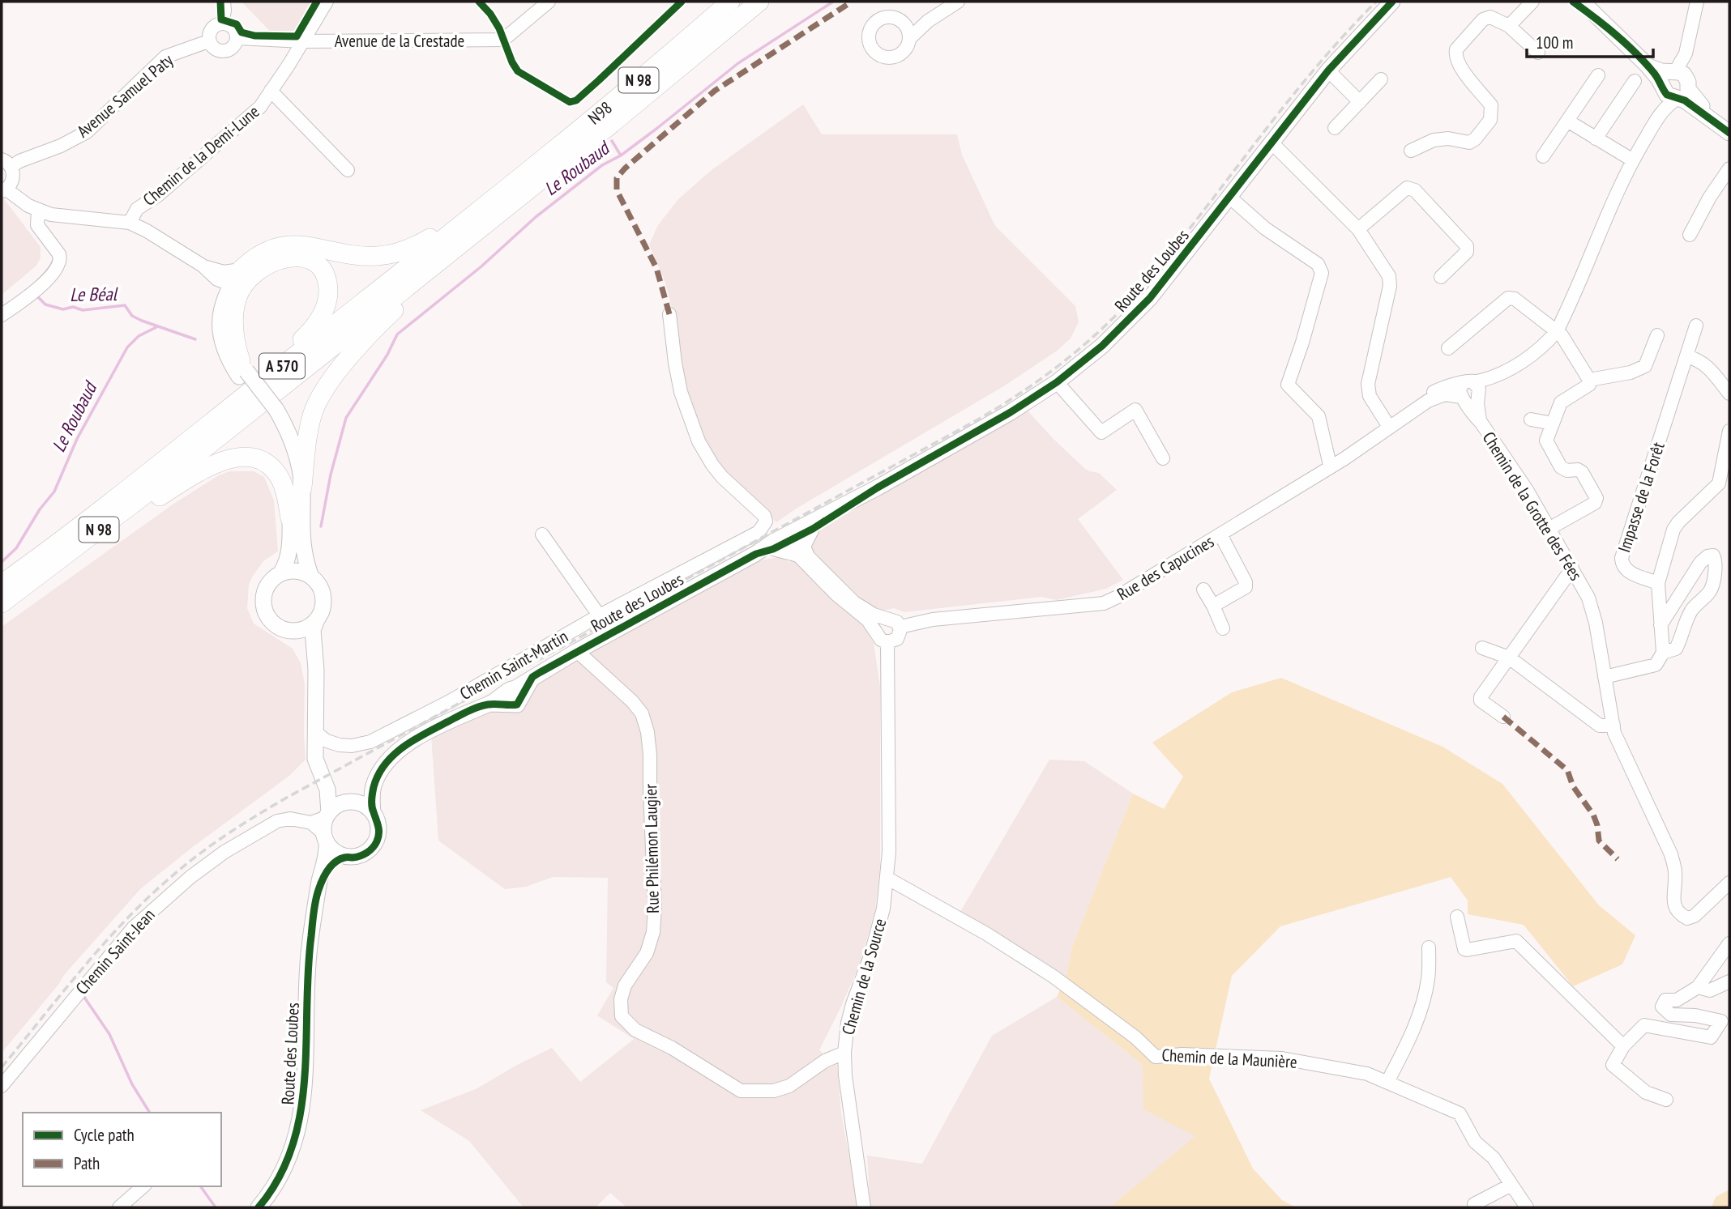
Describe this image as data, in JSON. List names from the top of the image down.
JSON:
{
  "streets": {
    "highway": ["N 98", "N98", "A 570"],
    "main road": ["Route des Loubes"],
    "street": [
      "Avenue de la Crestade",
      "Avenue Samuel Paty",
      "Chemin de la Demi-Lune",
      "Impasse de la Forêt",
      "Chemin de la Grotte des Fées",
      "Rue des Capucines",
      "Chemin Saint-Martin",
      "Rue Philémon Laugier",
      "Chemin Saint-Jean",
      "Chemin de la Source",
      "Chemin de la Maunière"
    ]
  },
  "crossings": [
    ["Avenue de la Crestade", "Avenue Samuel Paty"],
    ["Avenue de la Crestade", "Chemin de la Demi-Lune"],
    ["N98", "A 570"],
    ["Route des Loubes", "Rue Philémon Laugier"],
    ["Route des Loubes", "Chemin Saint-Jean"],
    ["Chemin de la Grotte des Fées", "Rue des Capucines"],
    ["Rue des Capucines", "Chemin de la Source"],
    ["Rue Philémon Laugier", "Chemin de la Source"],
    ["Chemin de la Source", "Chemin de la Maunière"]
  ],
  "water": ["Le Roubaud", "Le Béal"],
  "legend": ["Cycle path", "Path"],
  "scale_bar": "100 m"
}
